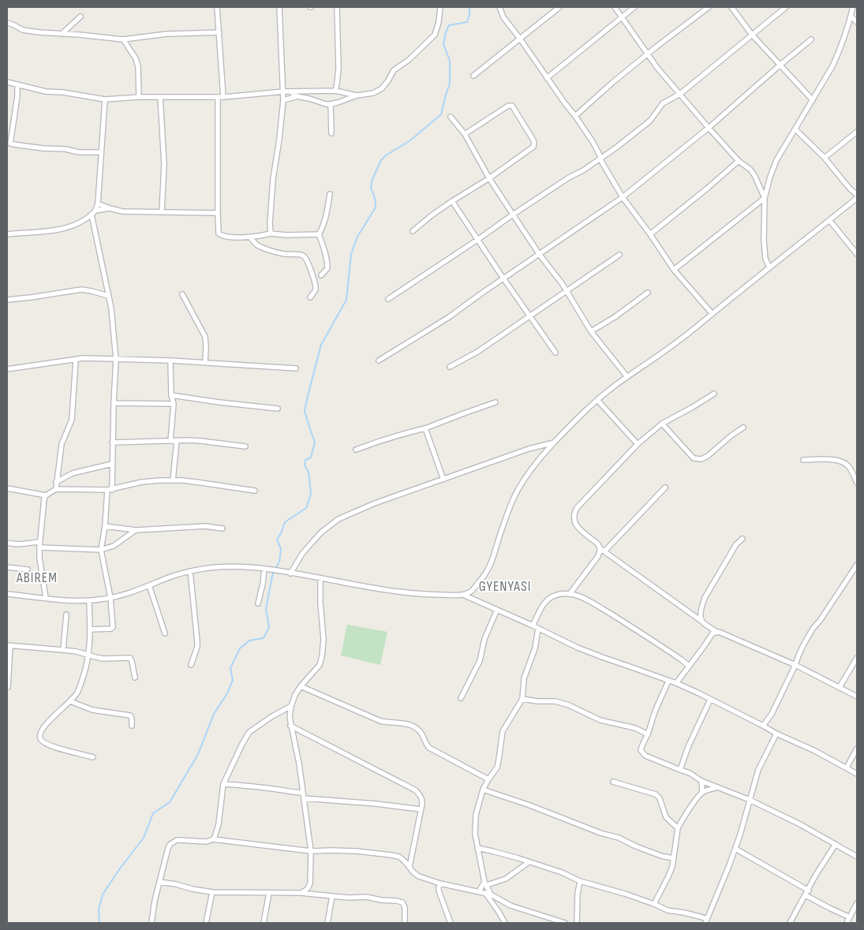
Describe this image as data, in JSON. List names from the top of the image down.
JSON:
{
  "districts": ["ABIREM", "GYENYASI"]
}
